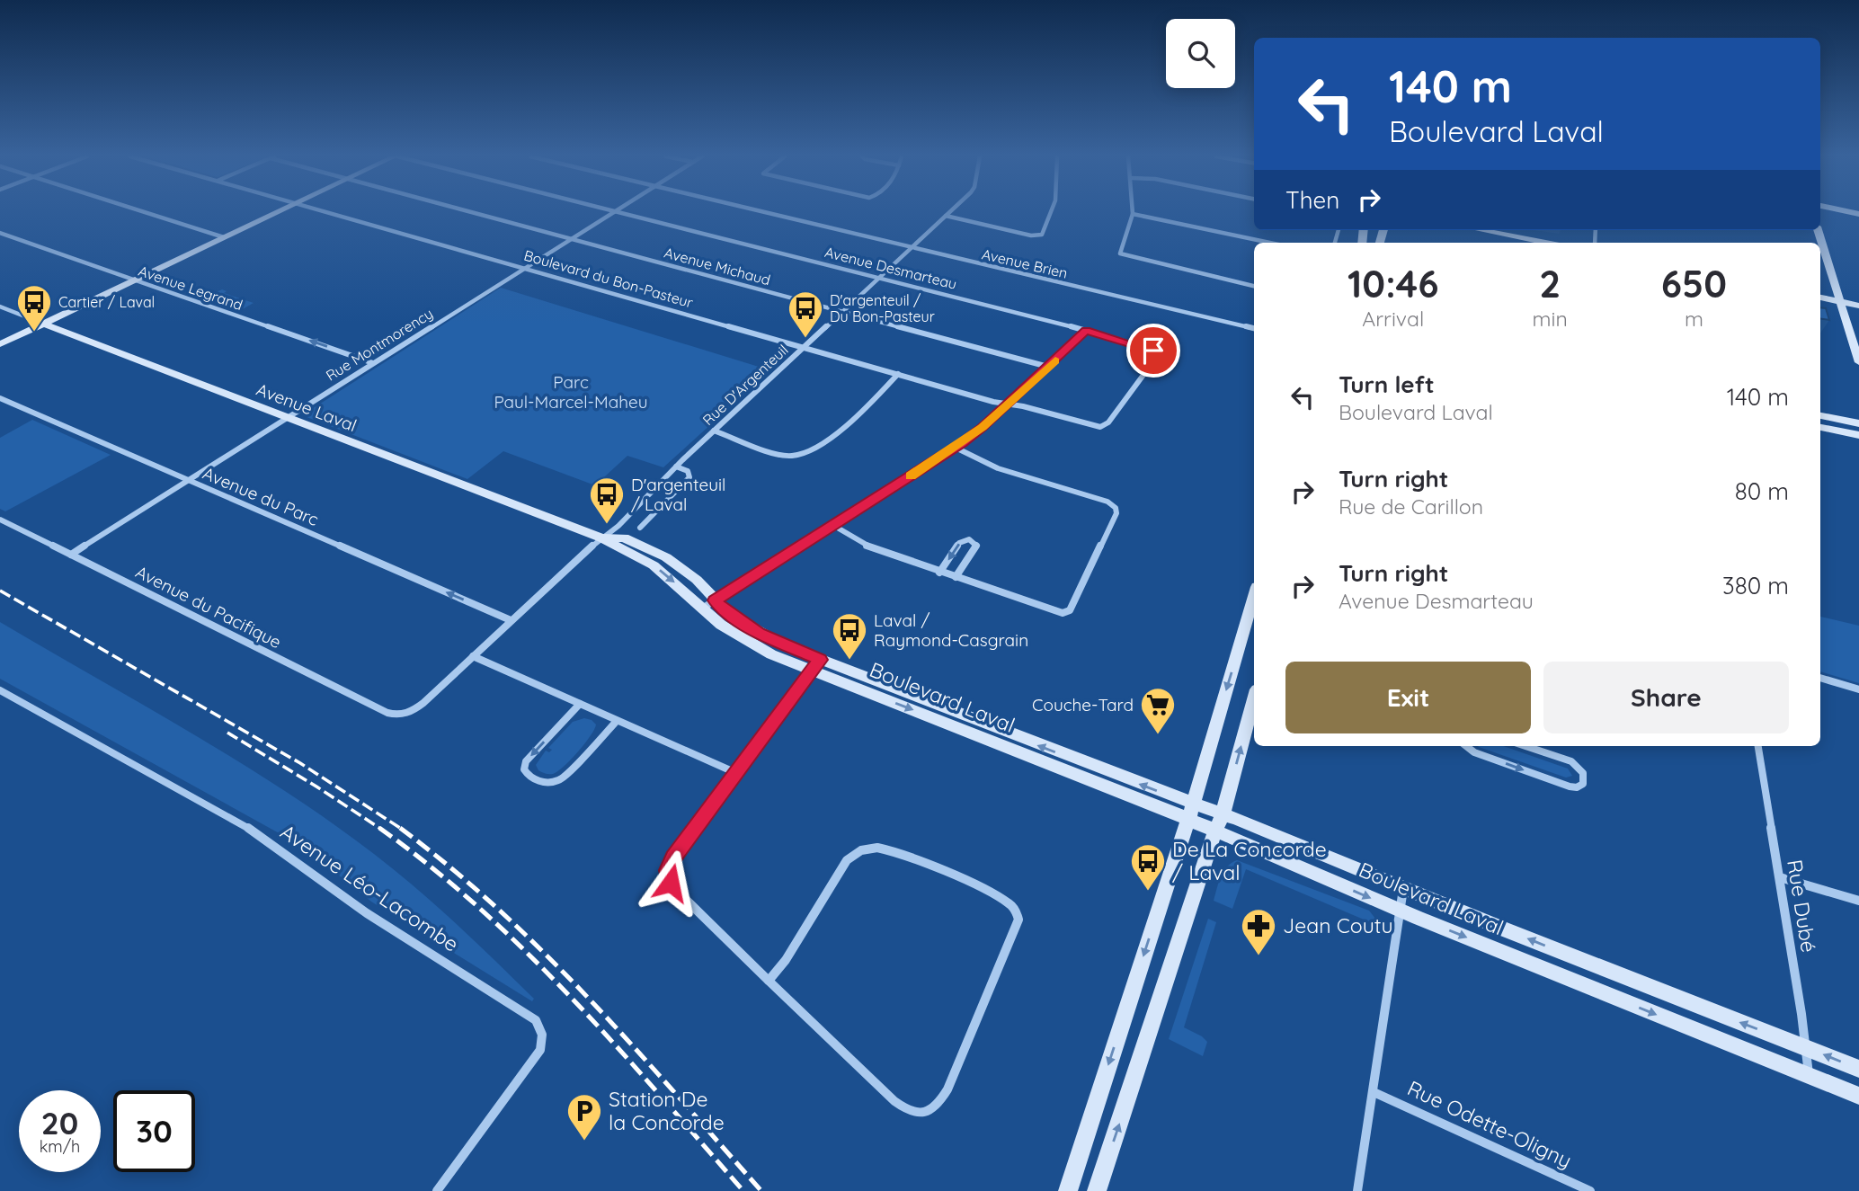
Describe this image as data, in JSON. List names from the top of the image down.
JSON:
{
  "streets": {
    "street": [
      "Avenue Brien",
      "Avenue Michaud",
      "Avenue Desmarteau",
      "Boulevard du Bon-Pasteur",
      "Avenue Legrand",
      "Rue Montmorency",
      "Rue D'Argenteuil",
      "Avenue Laval",
      "Avenue du Parc",
      "Avenue du Pacifique",
      "Boulevard Laval",
      "Avenue Léo-Lacombe",
      "Rue Dubé",
      "Rue Odette-Oligny"
    ]
  },
  "crossings": [
    ["Avenue Brien", "Rue D'Argenteuil"],
    ["Avenue Michaud", "Rue Montmorency"],
    ["Avenue Michaud", "Rue D'Argenteuil"],
    ["Avenue Desmarteau", "Boulevard du Bon-Pasteur"],
    ["Avenue Desmarteau", "Rue D'Argenteuil"],
    ["Boulevard du Bon-Pasteur", "Rue Montmorency"],
    ["Boulevard du Bon-Pasteur", "Rue D'Argenteuil"],
    ["Avenue Legrand", "Rue Montmorency"],
    ["Rue Montmorency", "Avenue Laval"],
    ["Rue Montmorency", "Avenue du Parc"],
    ["Rue Montmorency", "Avenue du Pacifique"],
    ["Rue D'Argenteuil", "Avenue Laval"],
    ["Rue D'Argenteuil", "Avenue du Parc"],
    ["Rue D'Argenteuil", "Avenue du Pacifique"],
    ["Rue D'Argenteuil", "Boulevard Laval"],
    ["Avenue Laval", "Boulevard Laval"],
    ["Boulevard Laval", "Rue Dubé"]
  ],
  "one_way": ["Avenue Legrand", "Avenue du Parc"],
  "parks": ["Parc Paul-Marcel-Maheu"],
  "places": {
    "bus stop": [
      "Cartier / Laval",
      "D'argenteuil / Du Bon-Pasteur",
      "D'argenteuil / Laval",
      "Laval / Raymond-Casgrain",
      "De La Concorde / Laval"
    ],
    "supermarket": ["Couche-Tard"],
    "pharmacy": ["Jean Coutu"],
    "parking": ["Station De la Concorde"]
  },
  "page": {
    "turn": ["140 m", "Boulevard Laval"],
    "then": "Then",
    "eta": [
      "10:46",
      "Arrival",
      "2",
      "min",
      "650",
      "m"
    ],
    "list": [
      {
        "name": "Turn left",
        "note": "Boulevard Laval",
        "value": "140 m"
      },
      {
        "name": "Turn right",
        "note": "Rue de Carillon",
        "value": "80 m"
      },
      {
        "name": "Turn right",
        "note": "Avenue Desmarteau",
        "value": "380 m"
      }
    ],
    "buttons": ["Exit", "Share"],
    "speed": "20 km/h",
    "limit": "30"
  }
}
